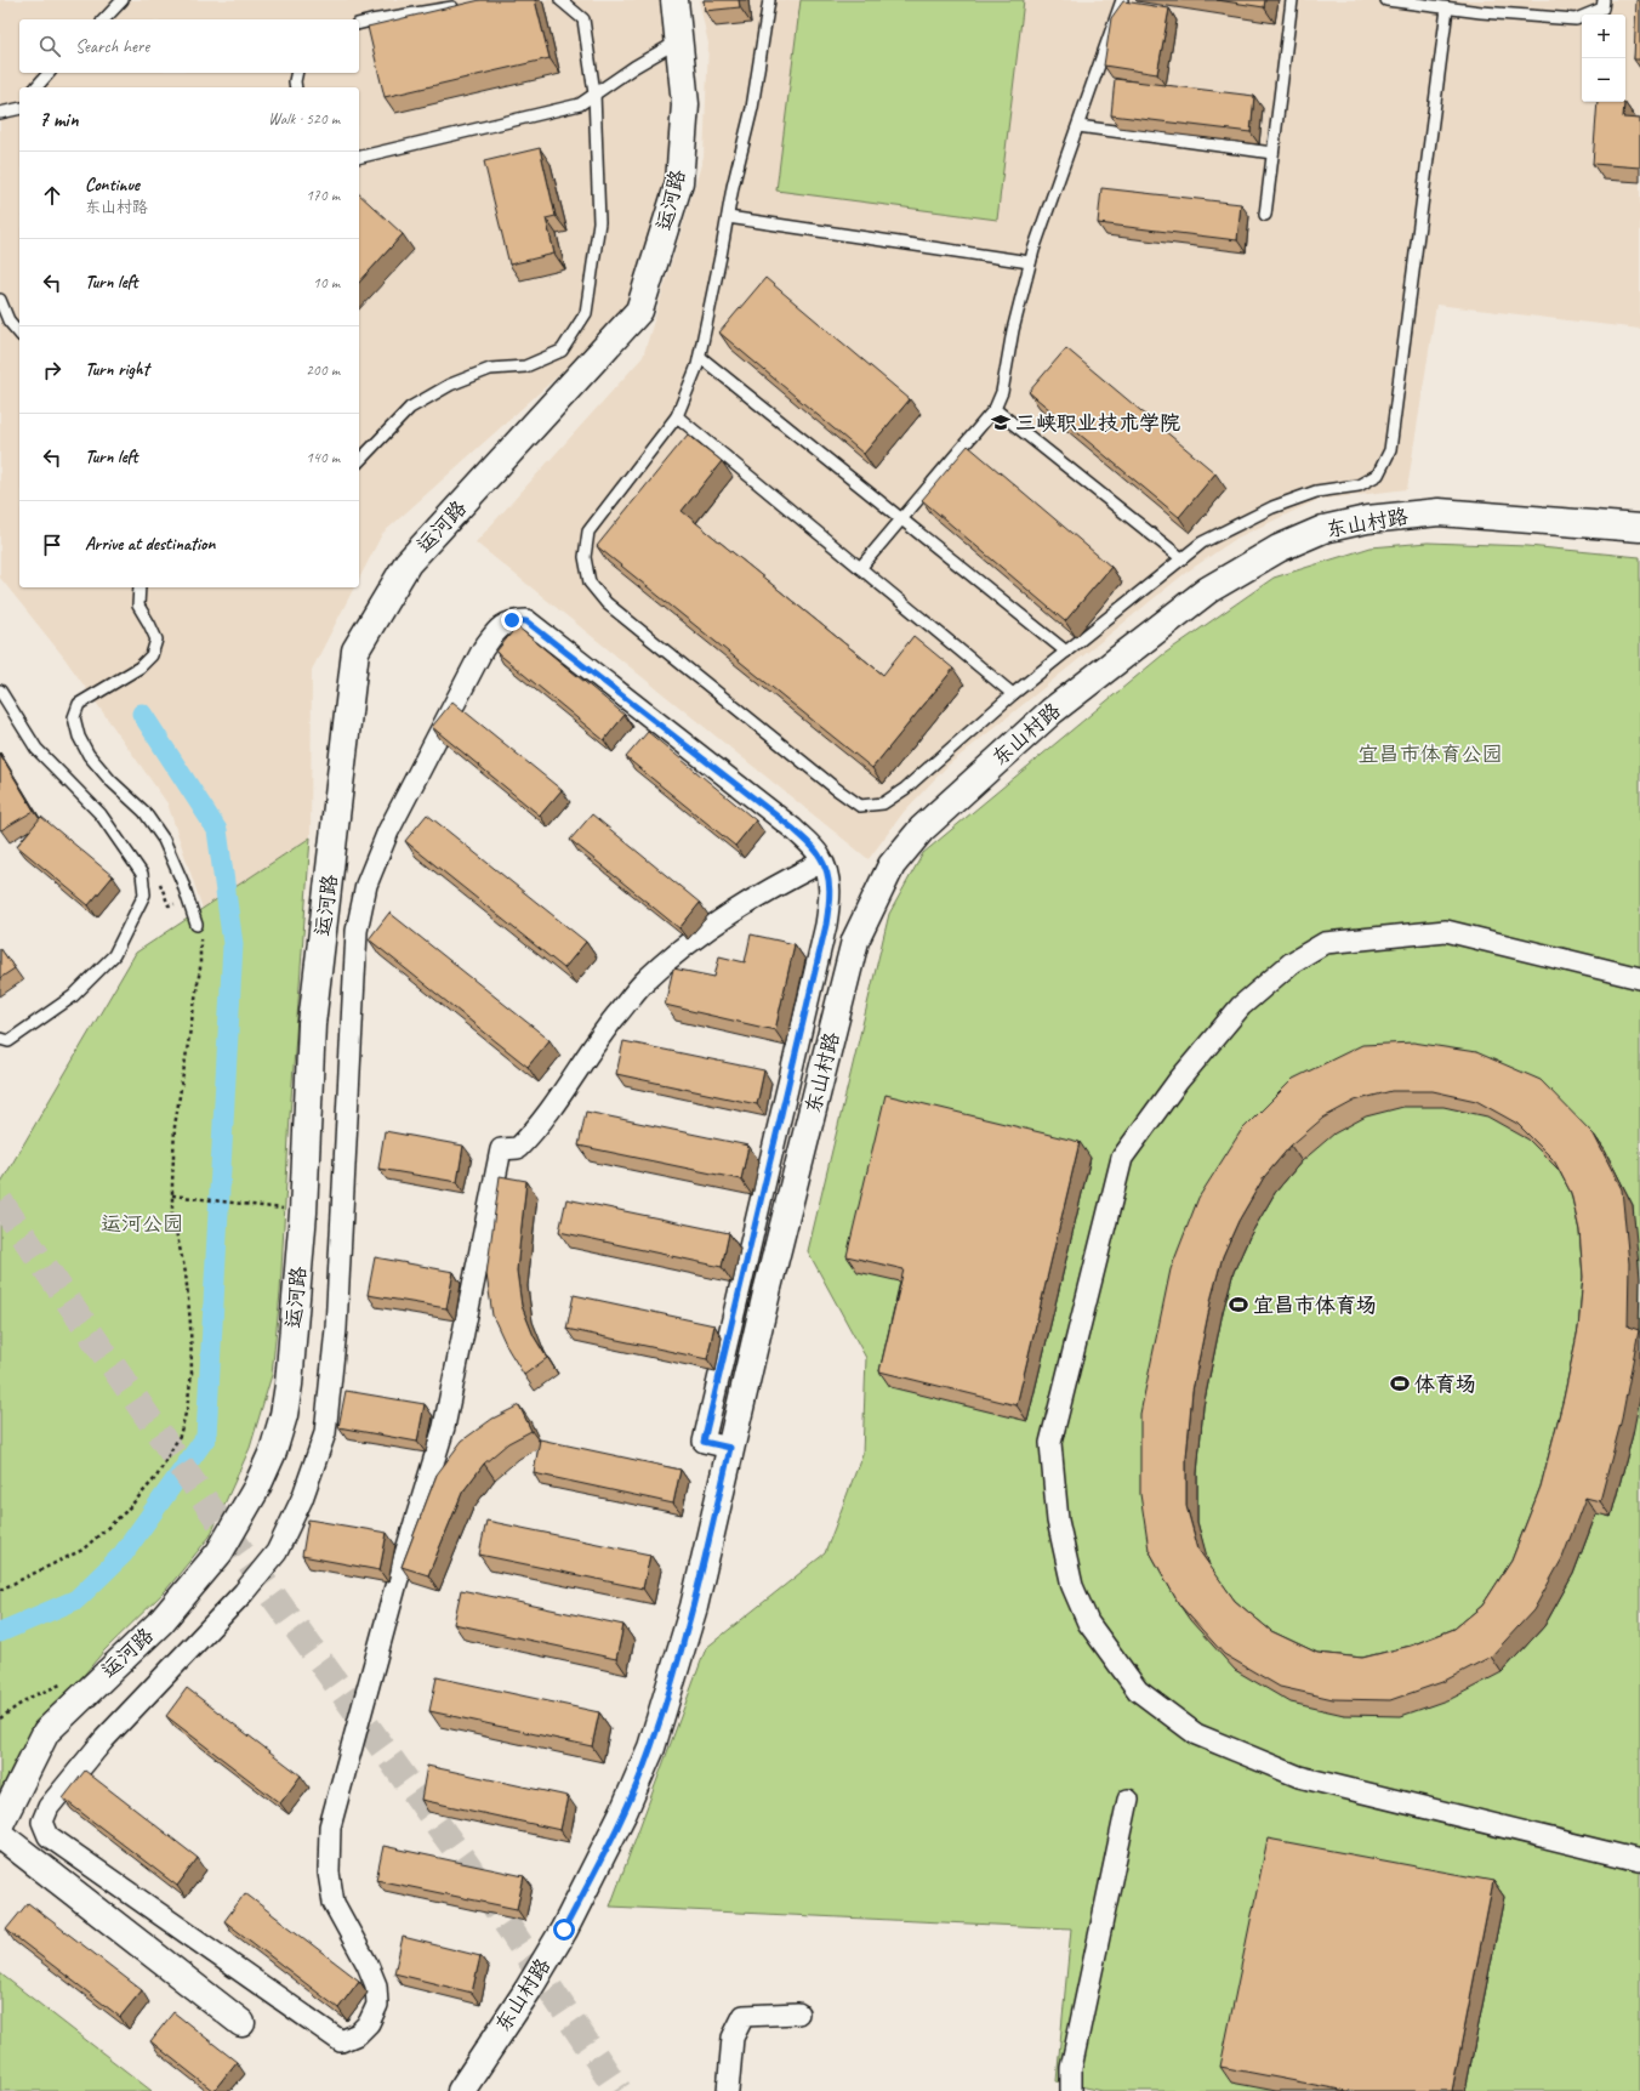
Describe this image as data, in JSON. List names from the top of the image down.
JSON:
{
  "streets": {
    "street": ["运河路", "东山村路"]
  },
  "parks": ["宜昌市体育公园", "运河公园"],
  "places": {
    "school or university": ["三峡职业技术学院"],
    "sports": ["宜昌市体育场", "体育场"]
  },
  "page": {
    "map_buttons": ["+", "−"],
    "search": "Search here",
    "heading": ["7 min", "Walk · 520 m"],
    "list": [
      ["Continue", "东山村路", "170 m"],
      ["Turn left", "10 m"],
      ["Turn right", "200 m"],
      ["Turn left", "140 m"],
      "Arrive at destination"
    ]
  }
}
